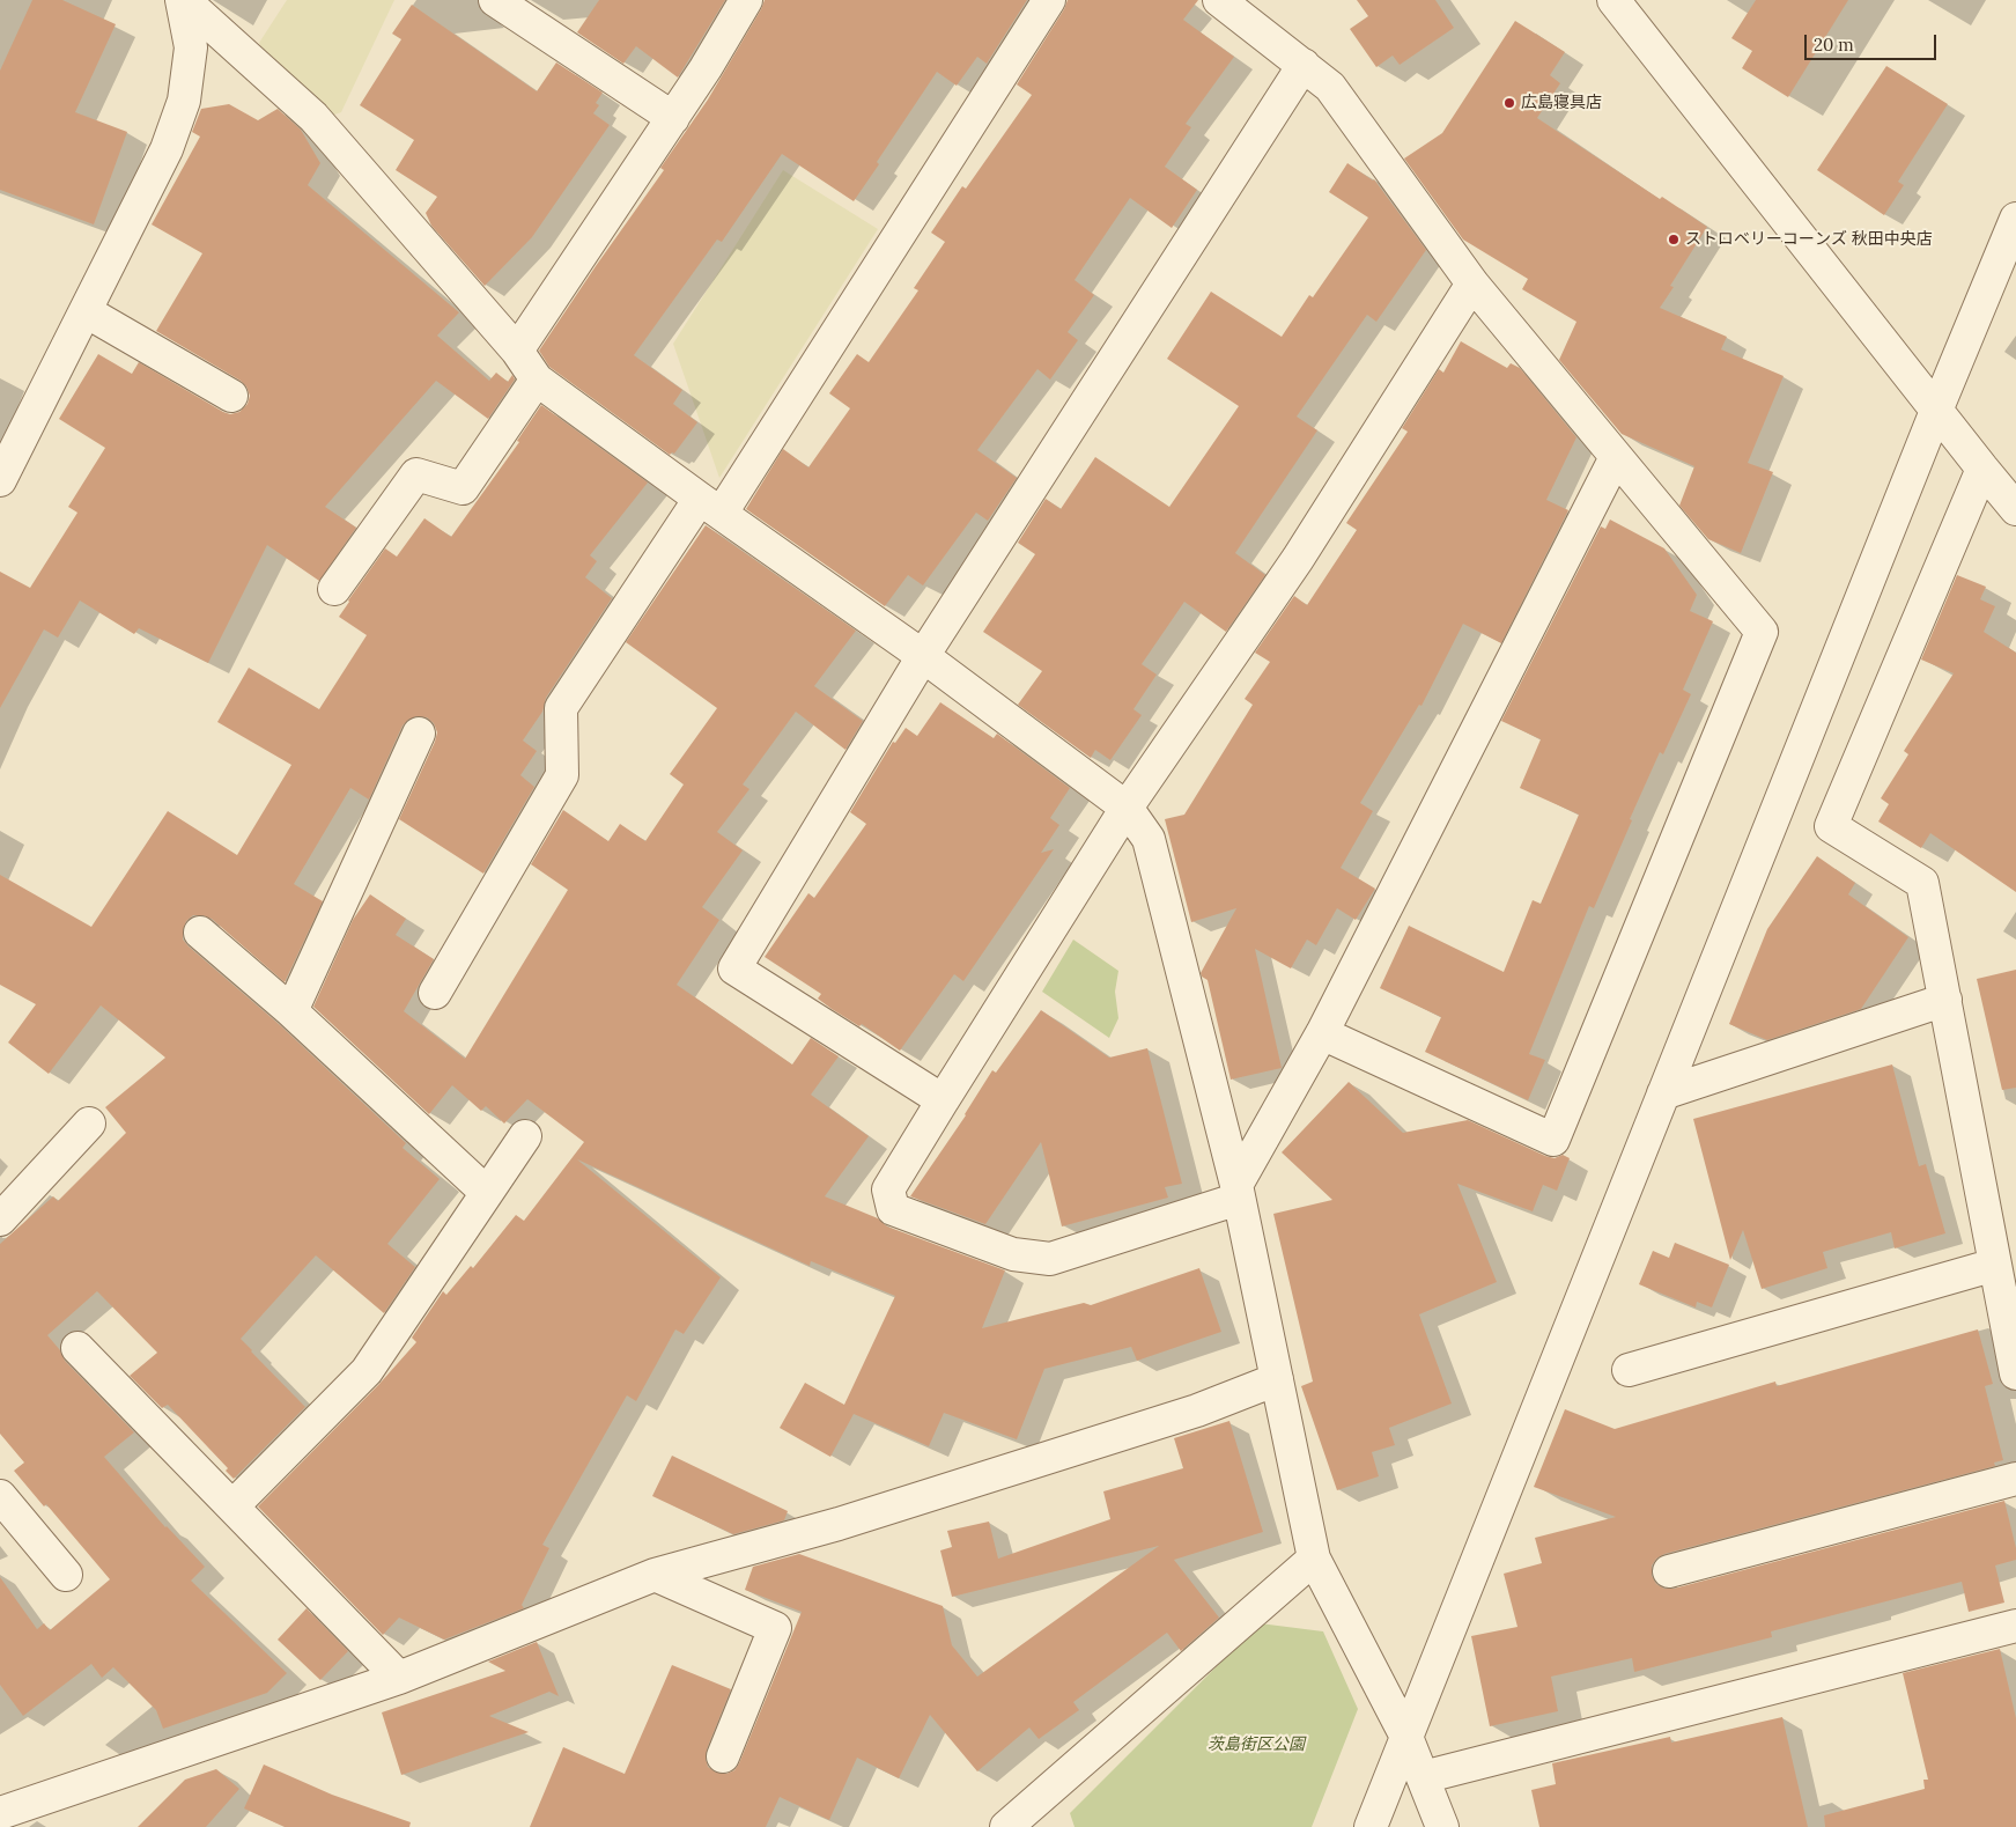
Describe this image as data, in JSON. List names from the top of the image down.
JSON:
{
  "parks": ["茨島街区公園"],
  "places": ["広島寝具店", "ストロベリーコーンズ 秋田中央店"],
  "scale_bar": "20 m"
}
